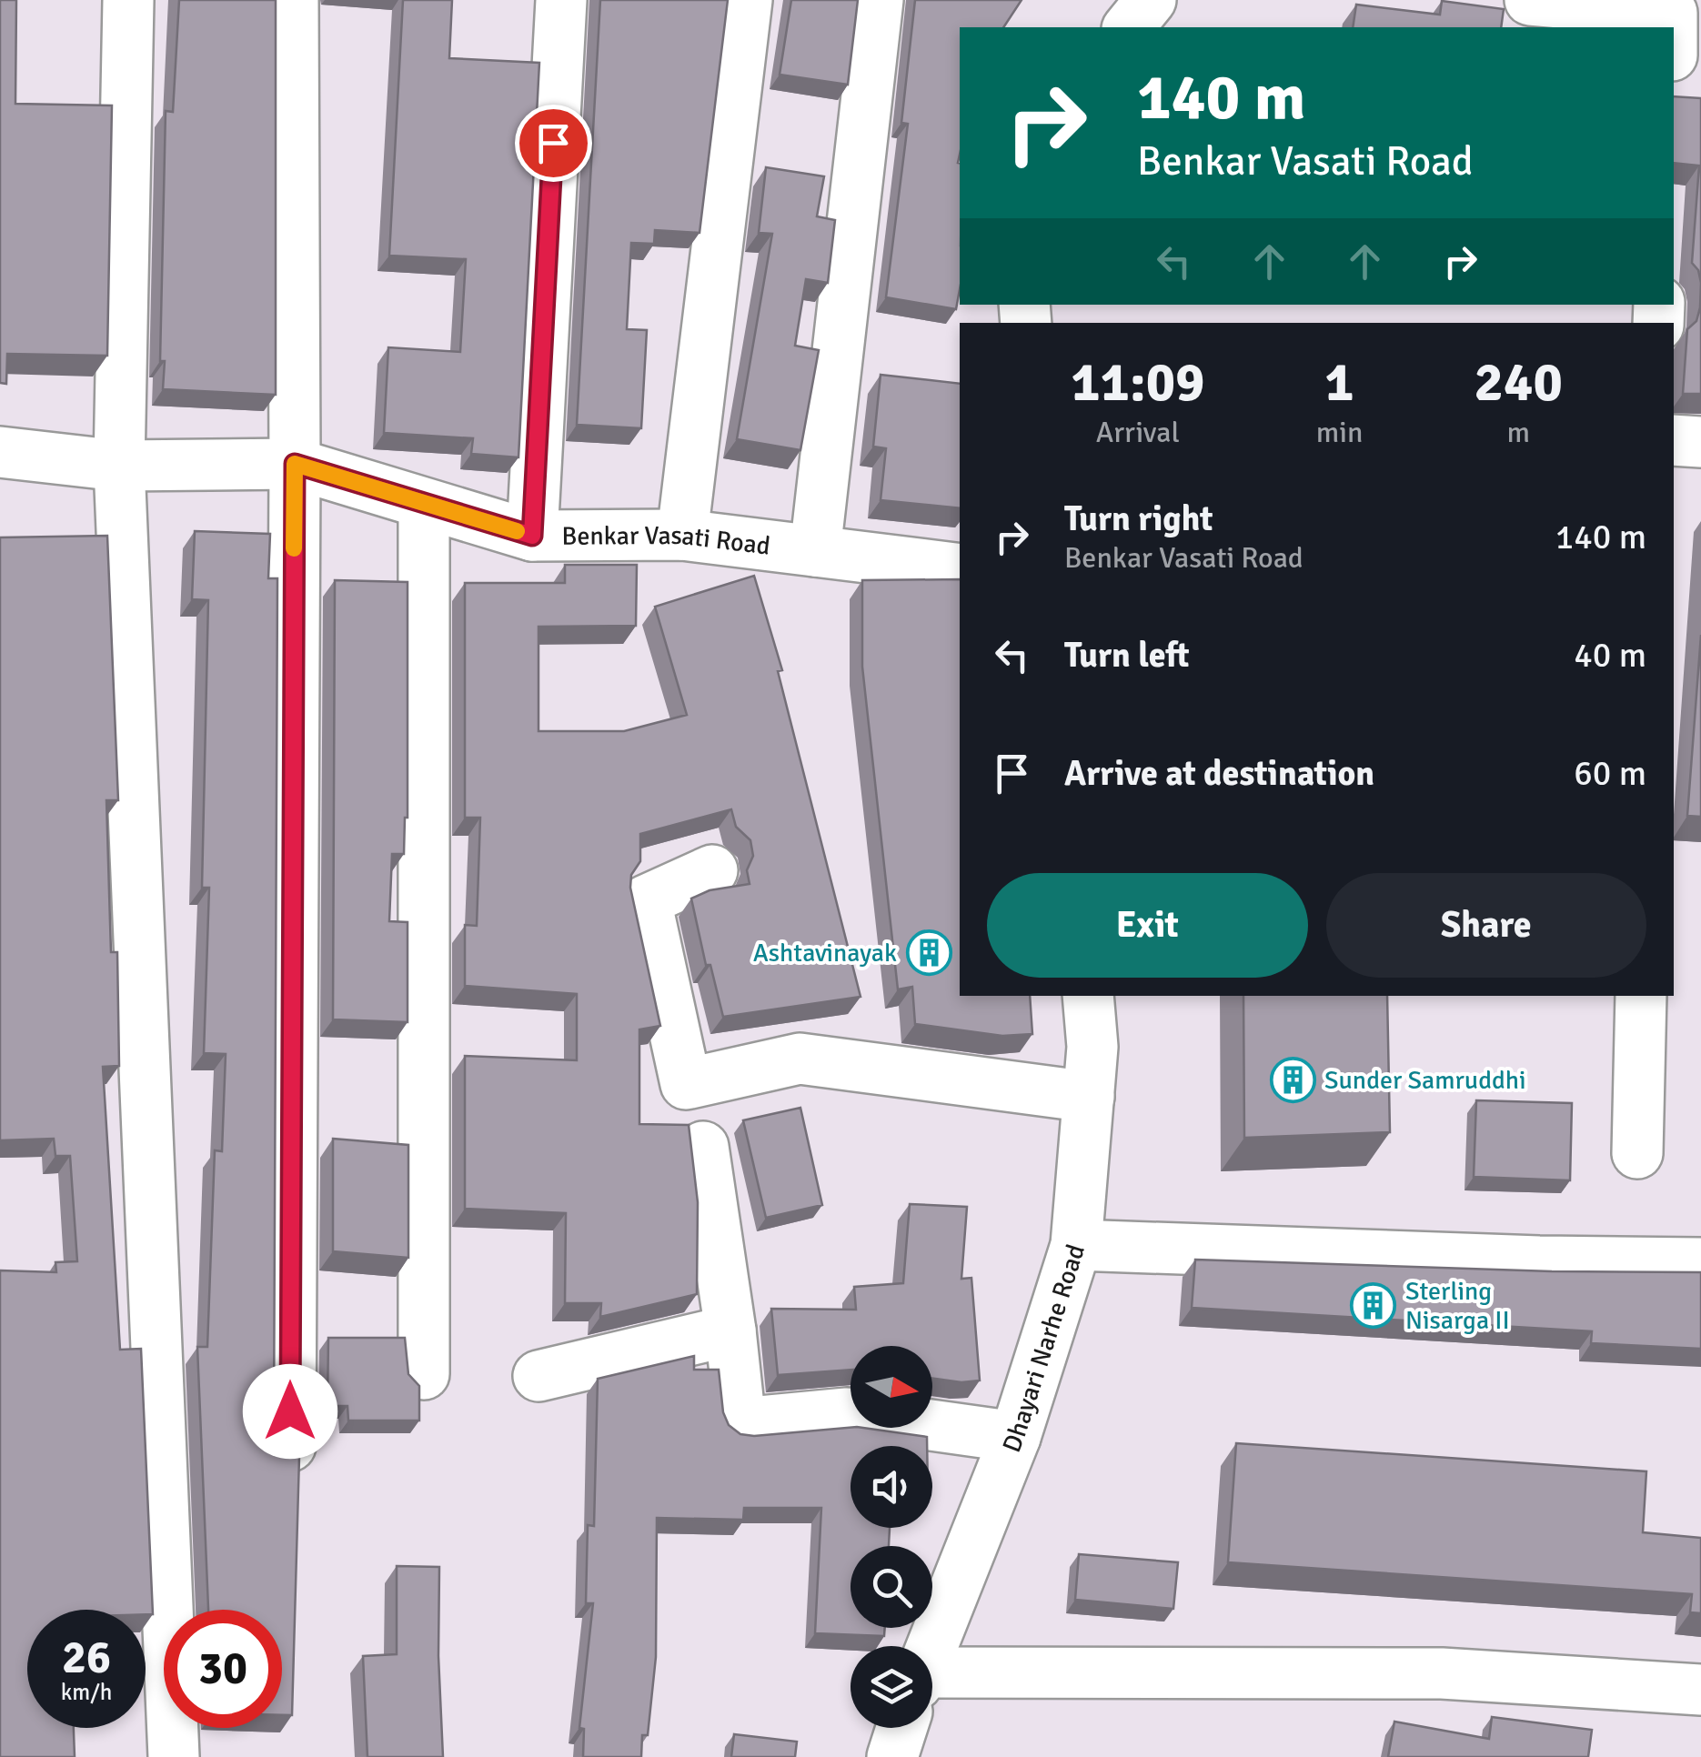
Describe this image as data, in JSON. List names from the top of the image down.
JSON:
{
  "streets": {
    "street": ["Benkar Vasati Road", "Dhayari Narhe Road"]
  },
  "places": {
    "building": ["Ashtavinayak", "Sunder Samruddhi", "Sterling Nisarga II"]
  },
  "north": "right",
  "page": {
    "turn": ["140 m", "Benkar Vasati Road"],
    "eta": [
      "11:09",
      "Arrival",
      "1",
      "min",
      "240",
      "m"
    ],
    "list": [
      {
        "name": "Turn right",
        "note": "Benkar Vasati Road",
        "value": "140 m"
      },
      {
        "name": "Turn left",
        "value": "40 m"
      },
      {
        "name": "Arrive at destination",
        "value": "60 m"
      }
    ],
    "buttons": ["Exit", "Share"],
    "speed": "26 km/h",
    "limit": "30"
  }
}
